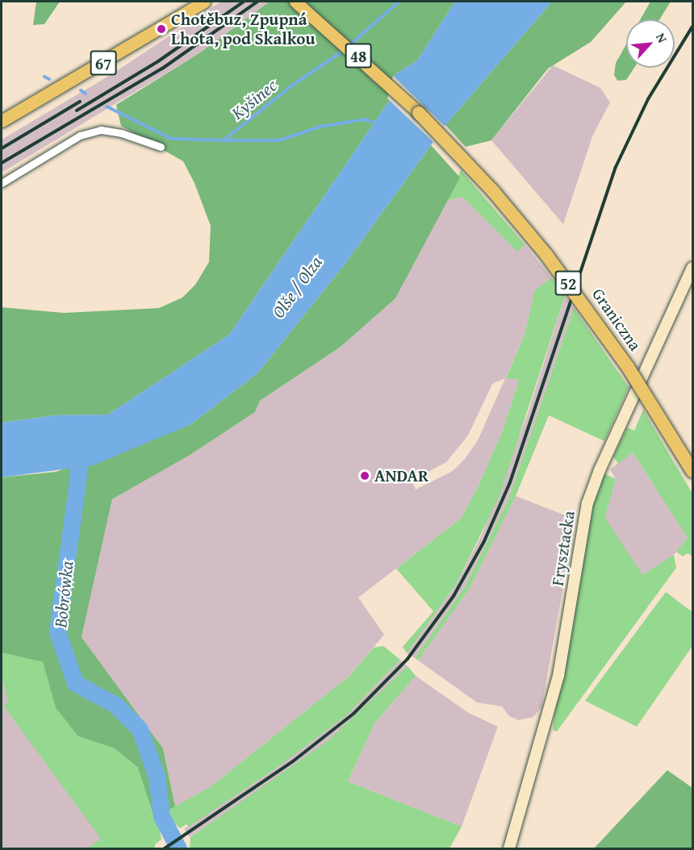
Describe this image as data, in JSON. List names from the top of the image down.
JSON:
{
  "streets": {
    "highway": ["52", "Graniczna"],
    "main road": ["48", "67"],
    "street": ["Frysztacka"]
  },
  "crossings": [
    ["48", "Graniczna"]
  ],
  "water": ["Kyšinec", "Olše / Olza", "Bobrówka"],
  "places": ["Chotěbuz, Zpupná Lhota, pod Skalkou", "ANDAR"],
  "north": "top right"
}
